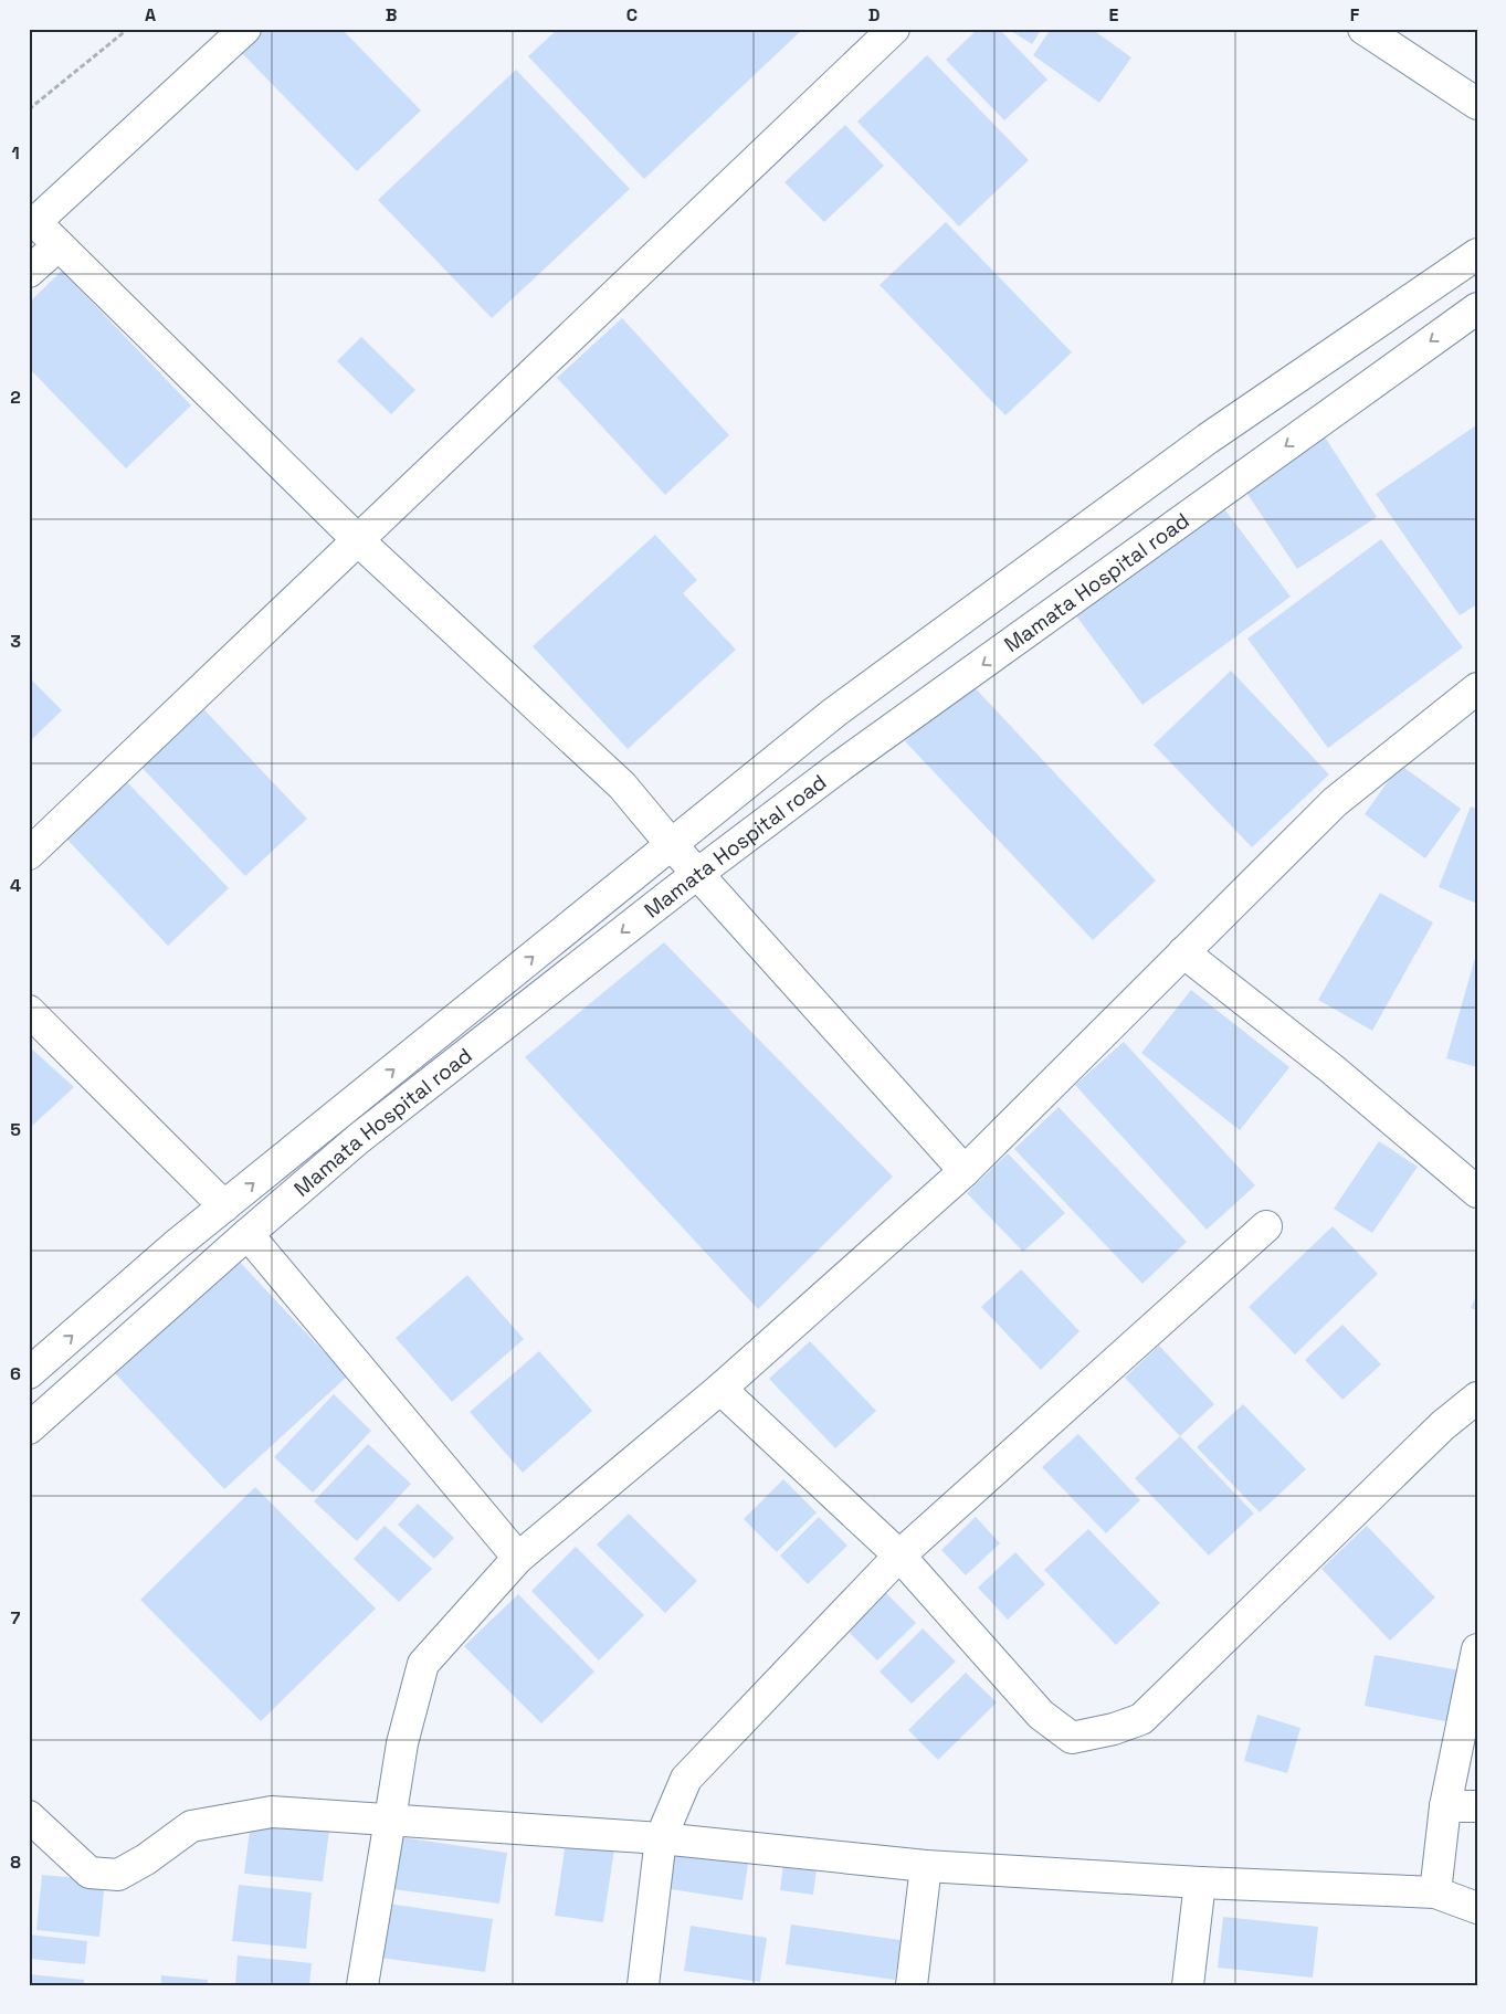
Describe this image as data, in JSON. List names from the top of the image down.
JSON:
{
  "streets": {
    "street": ["Mamata Hospital road"]
  },
  "grid": {
    "columns": [
      "A",
      "B",
      "C",
      "D",
      "E",
      "F"
    ],
    "rows": [
      "1",
      "2",
      "3",
      "4",
      "5",
      "6",
      "7",
      "8"
    ]
  }
}
